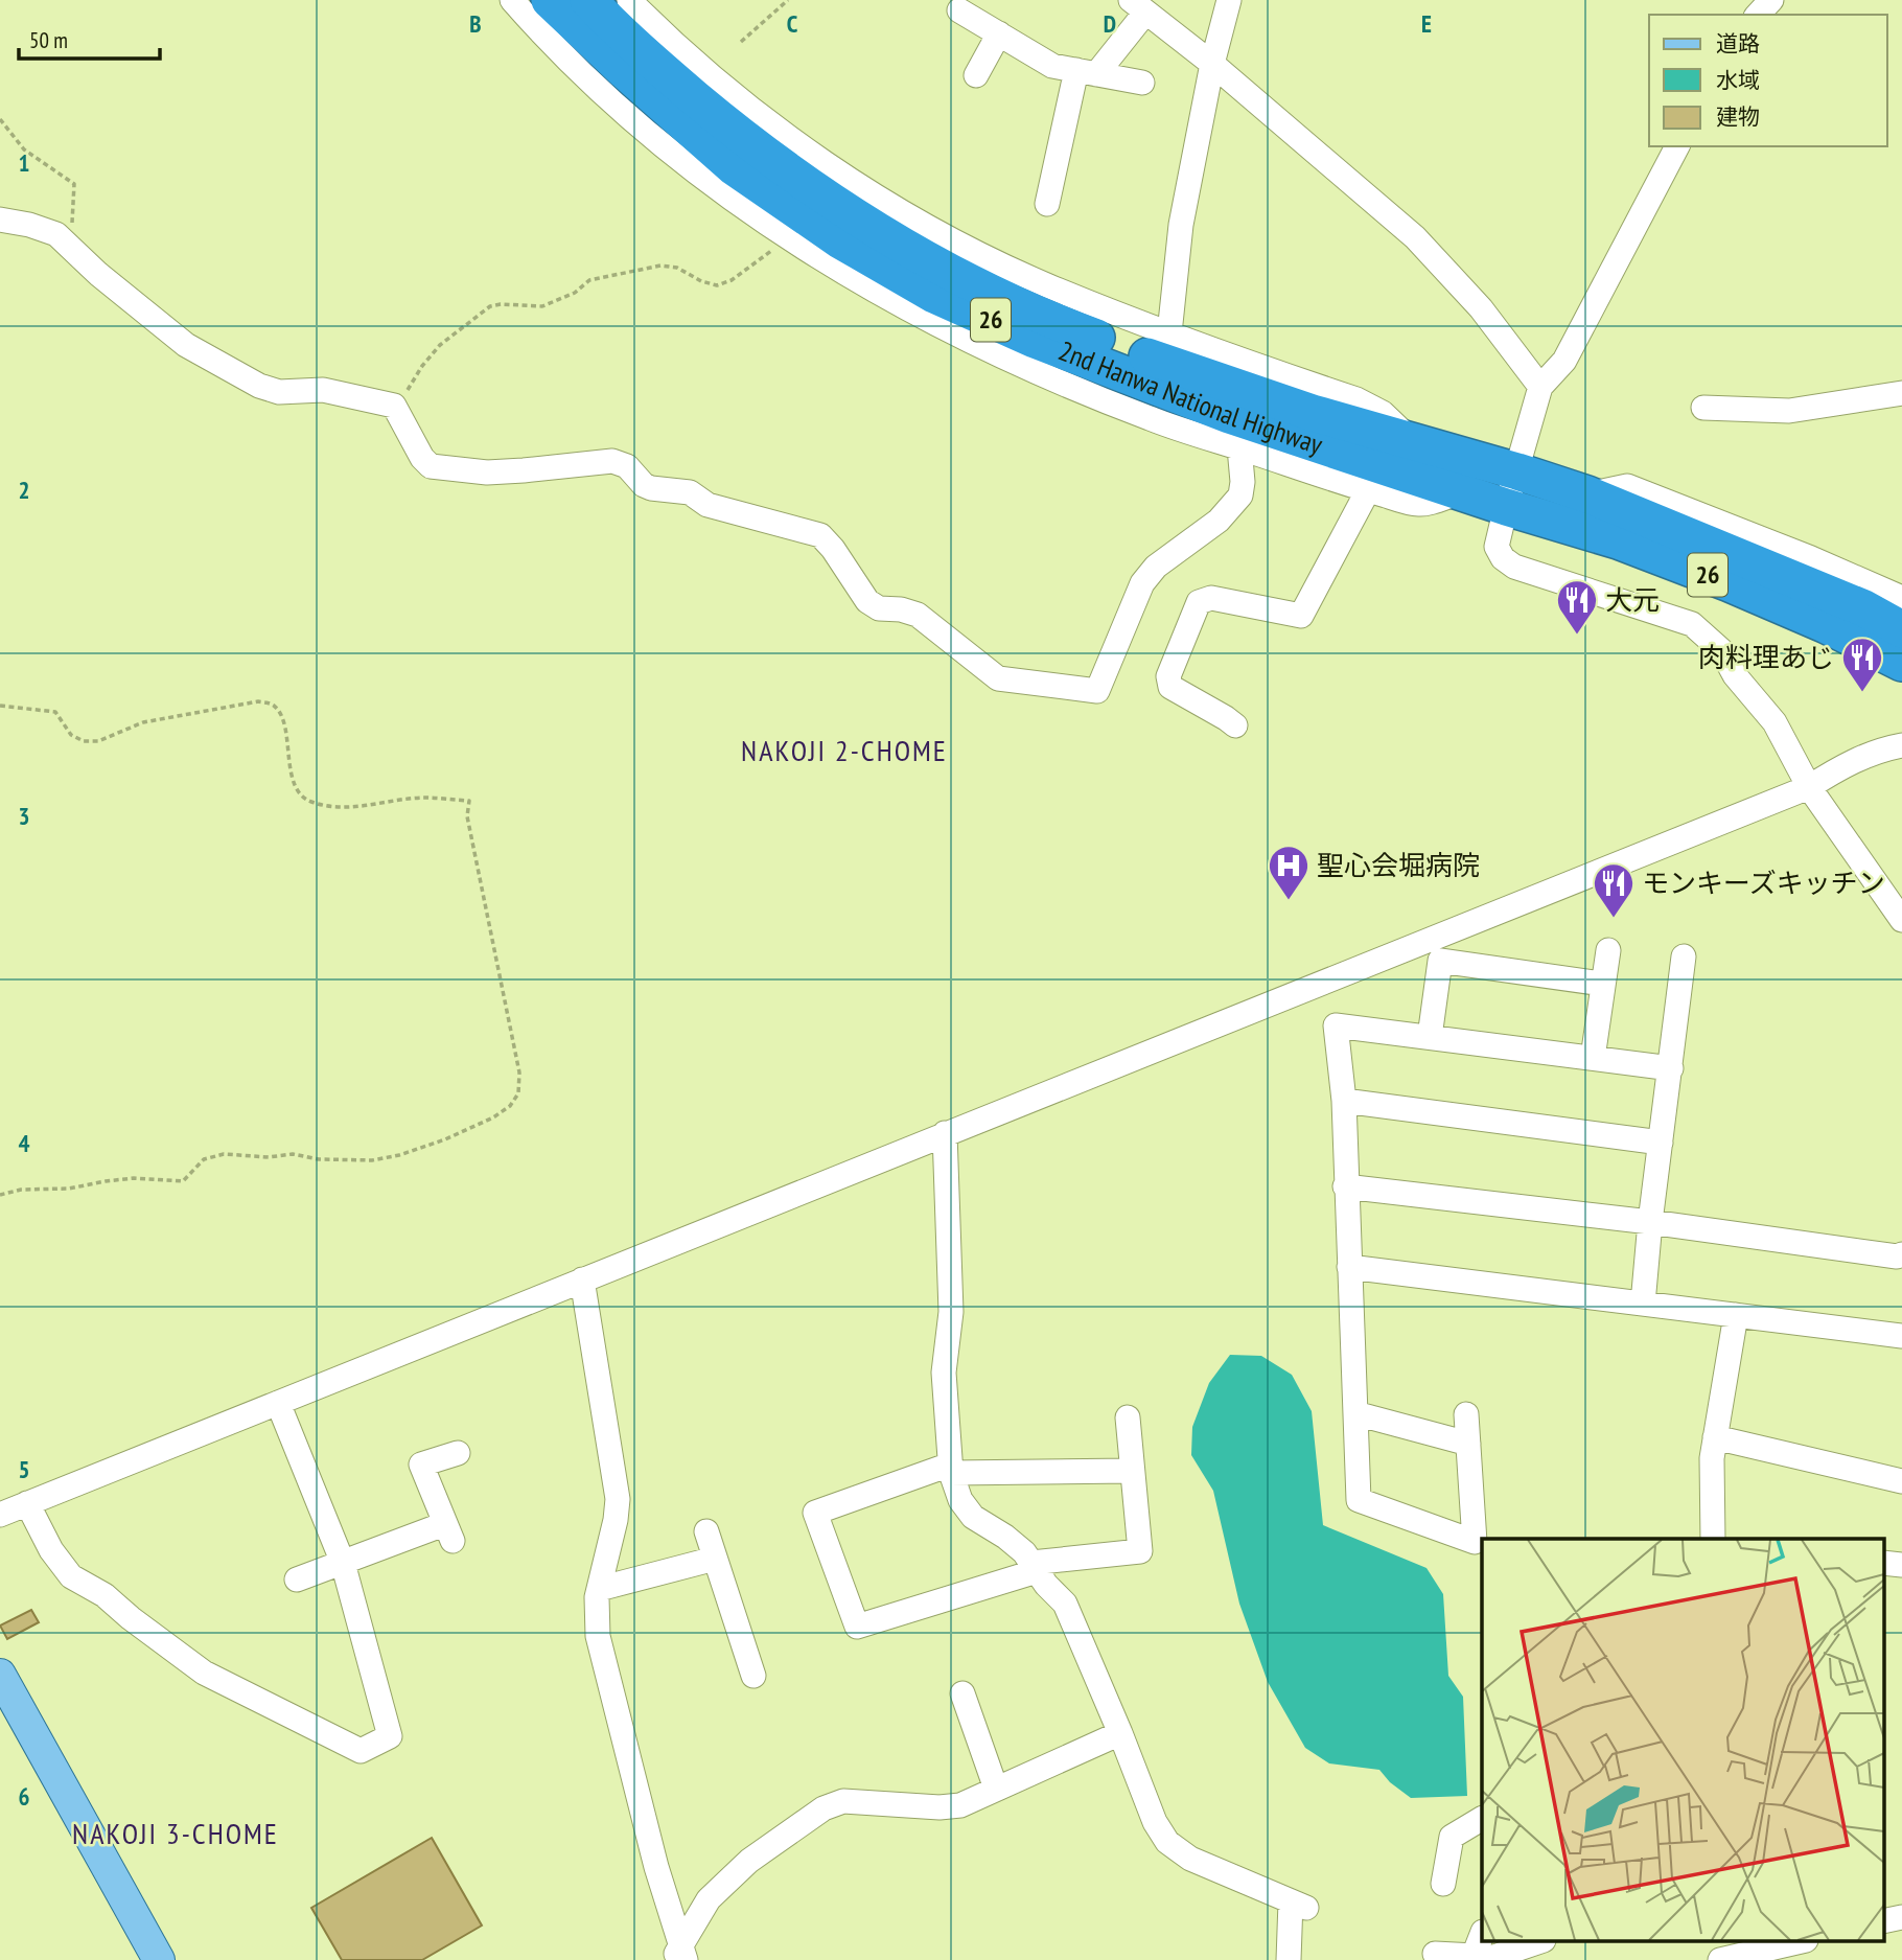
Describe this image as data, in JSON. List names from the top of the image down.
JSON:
{
  "streets": {
    "highway": ["26", "2nd Hanwa National Highway"]
  },
  "districts": ["NAKOJI 2-CHOME", "NAKOJI 3-CHOME"],
  "places": {
    "restaurant": ["大元", "肉料理あじ", "モンキーズキッチン"],
    "hospital": ["聖心会堀病院"]
  },
  "legend": ["道路", "水域", "建物"],
  "scale_bar": "50 m",
  "grid": {
    "columns": [
      "B",
      "C",
      "D",
      "E"
    ],
    "rows": [
      "1",
      "2",
      "3",
      "4",
      "5",
      "6"
    ]
  }
}
